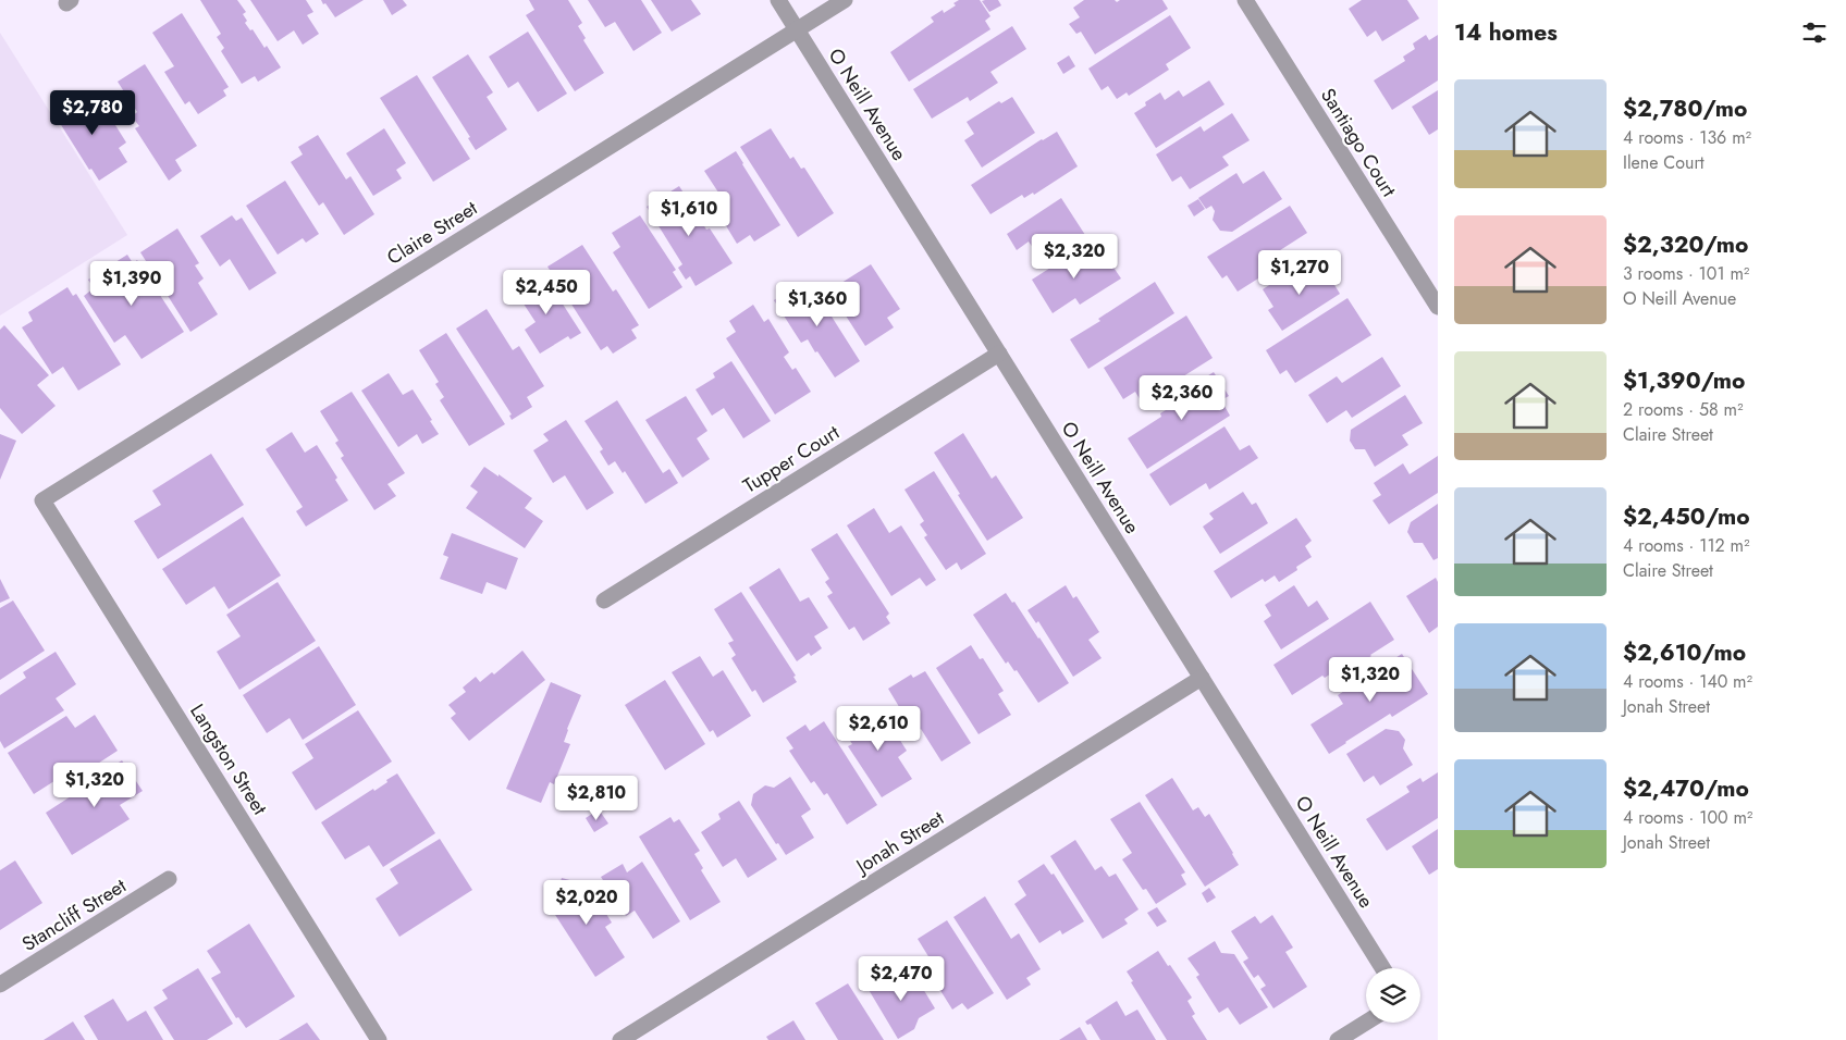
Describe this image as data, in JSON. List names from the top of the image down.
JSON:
{
  "streets": {
    "street": [
      "O Neill Avenue",
      "Santiago Court",
      "Claire Street",
      "Tupper Court",
      "Langston Street",
      "Jonah Street",
      "Stancliff Street"
    ]
  },
  "crossings": [
    ["O Neill Avenue", "Claire Street"],
    ["O Neill Avenue", "Tupper Court"],
    ["O Neill Avenue", "Jonah Street"],
    ["Claire Street", "Langston Street"]
  ],
  "page": {
    "heading": "14 homes",
    "list": [
      {
        "name": "$2,780/mo",
        "note": "4 rooms · 136 m² · Ilene Court"
      },
      {
        "name": "$2,320/mo",
        "note": "3 rooms · 101 m² · O Neill Avenue"
      },
      {
        "name": "$1,390/mo",
        "note": "2 rooms · 58 m² · Claire Street"
      },
      {
        "name": "$2,450/mo",
        "note": "4 rooms · 112 m² · Claire Street"
      },
      {
        "name": "$2,610/mo",
        "note": "4 rooms · 140 m² · Jonah Street"
      },
      {
        "name": "$2,470/mo",
        "note": "4 rooms · 100 m² · Jonah Street"
      }
    ],
    "price": [
      "$2,780",
      "$1,610",
      "$2,320",
      "$1,270",
      "$1,390",
      "$2,450",
      "$1,360",
      "$2,360",
      "$1,320",
      "$2,610",
      "$1,320",
      "$2,810",
      "$2,020",
      "$2,470"
    ]
  }
}
